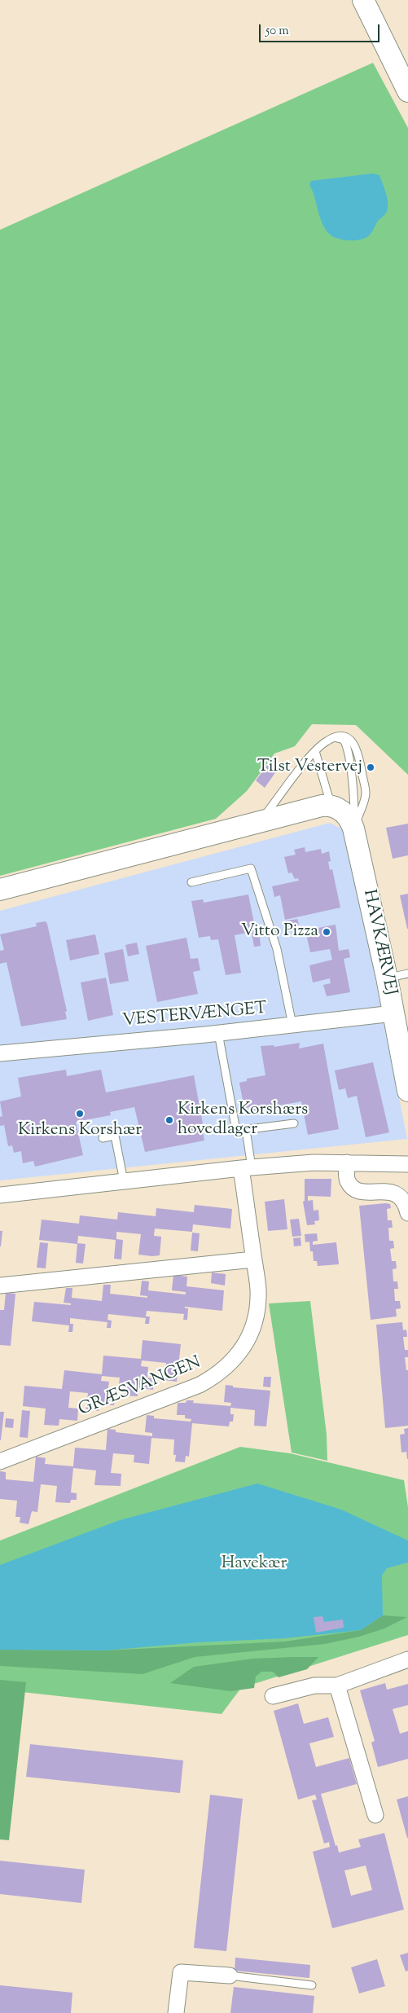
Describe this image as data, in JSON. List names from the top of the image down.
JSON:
{
  "streets": {
    "street": ["HAVKÆRVEJ", "VESTERVÆNGET", "GRÆSVANGEN"]
  },
  "crossings": [
    ["HAVKÆRVEJ", "VESTERVÆNGET"]
  ],
  "parks": ["Havekær"],
  "places": [
    "Tilst Vestervej",
    "Vitto Pizza",
    "Kirkens Korshær",
    "Kirkens Korshærs hovedlager"
  ],
  "scale_bar": "50 m"
}
